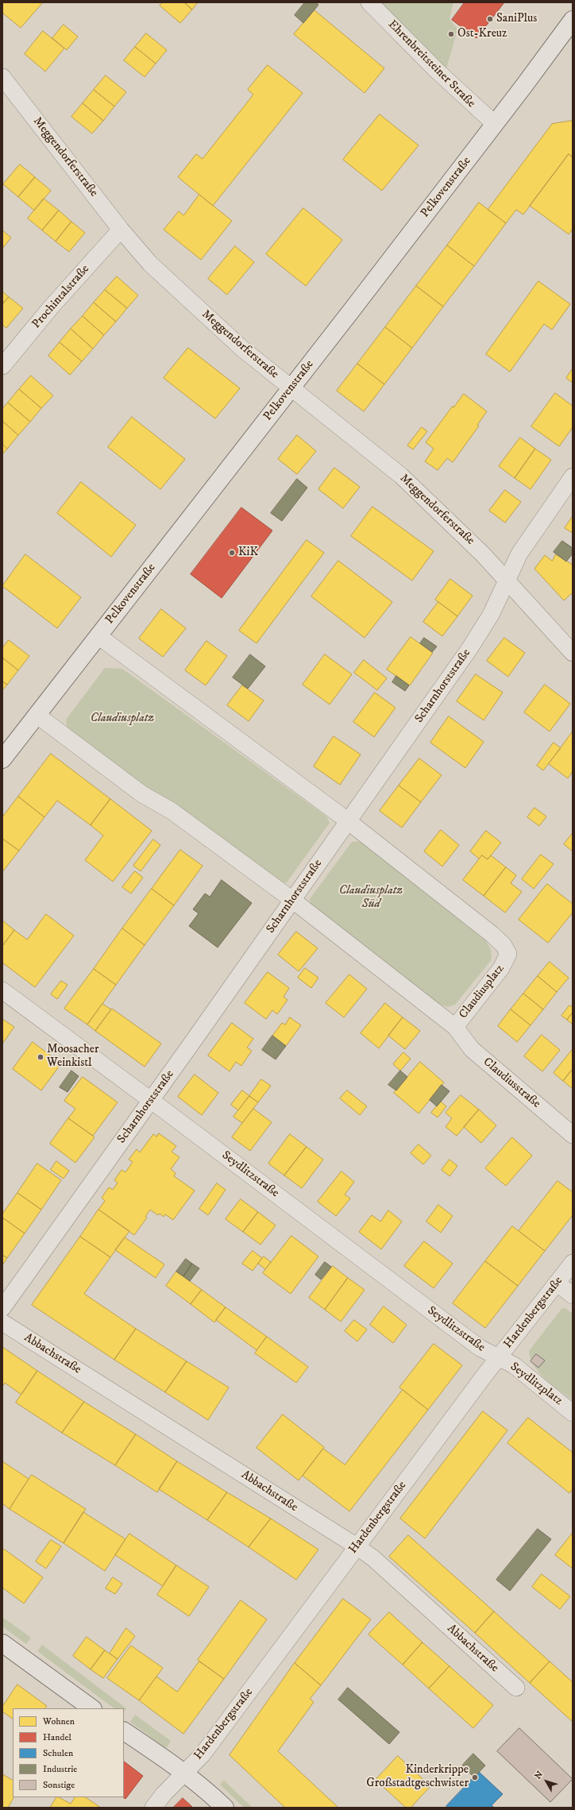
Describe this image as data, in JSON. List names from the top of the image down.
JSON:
{
  "streets": {
    "street": [
      "Ehrenbreitsteiner Straße",
      "Meggendorferstraße",
      "Pelkovenstraße",
      "Prochintalstraße",
      "Scharnhorststraße",
      "Claudiusplatz",
      "Claudiusstraße",
      "Seydlitzstraße",
      "Hardenbergstraße",
      "Abbachstraße",
      "Seydlitzplatz"
    ]
  },
  "crossings": [
    ["Ehrenbreitsteiner Straße", "Pelkovenstraße"],
    ["Meggendorferstraße", "Pelkovenstraße"],
    ["Meggendorferstraße", "Prochintalstraße"],
    ["Meggendorferstraße", "Scharnhorststraße"],
    ["Pelkovenstraße", "Claudiusplatz"],
    ["Scharnhorststraße", "Claudiusplatz"],
    ["Scharnhorststraße", "Seydlitzstraße"],
    ["Claudiusplatz", "Claudiusstraße"],
    ["Seydlitzstraße", "Hardenbergstraße"],
    ["Seydlitzstraße", "Seydlitzplatz"],
    ["Hardenbergstraße", "Abbachstraße"],
    ["Hardenbergstraße", "Seydlitzplatz"]
  ],
  "parks": ["Claudiusplatz", "Claudiusplatz Süd"],
  "places": [
    "SaniPlus",
    "Ost-Kreuz",
    "KiK",
    "Moosacher Weinkistl",
    "Kinderkrippe Großstadtgeschwister"
  ],
  "legend": [
    "Wohnen",
    "Handel",
    "Schulen",
    "Industrie",
    "Sonstige"
  ],
  "north": "top left"
}
